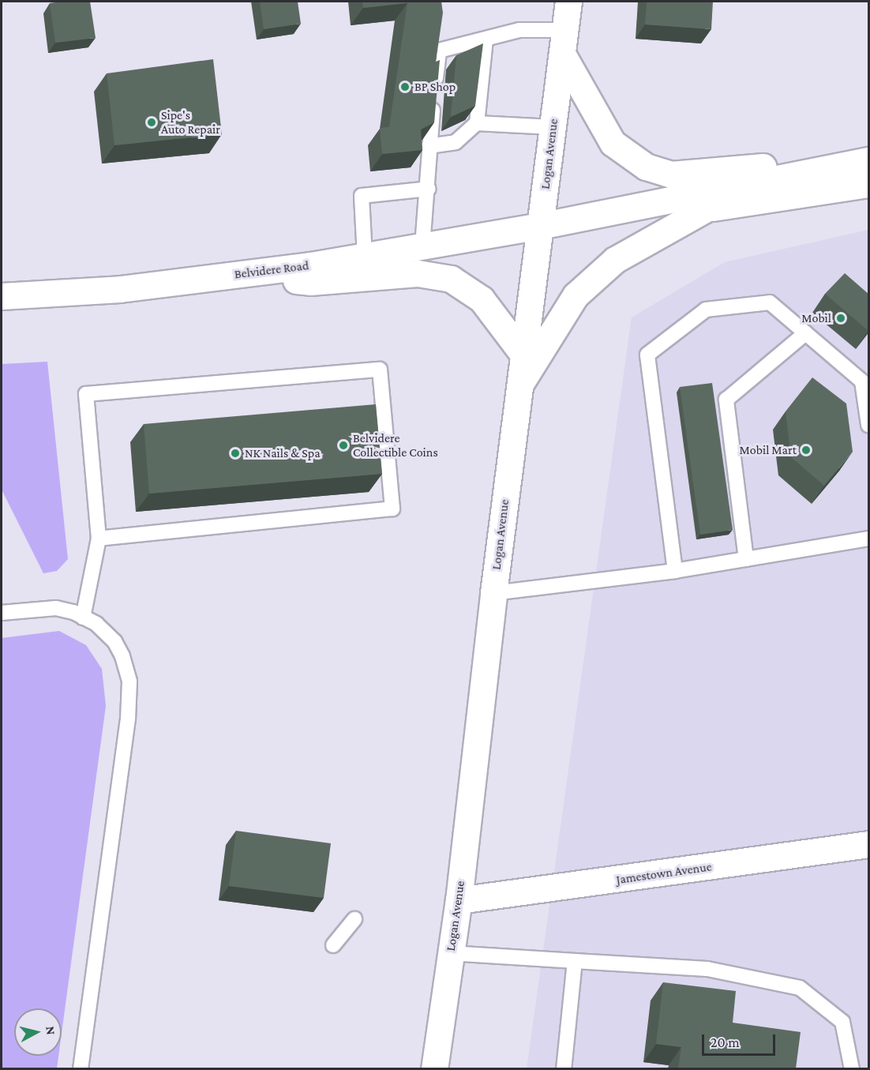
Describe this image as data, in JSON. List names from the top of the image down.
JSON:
{
  "streets": {
    "main road": ["Logan Avenue", "Belvidere Road", "Jamestown Avenue"]
  },
  "crossings": [
    ["Logan Avenue", "Belvidere Road"],
    ["Logan Avenue", "Jamestown Avenue"]
  ],
  "places": [
    "BP Shop",
    "Sipe's Auto Repair",
    "Mobil",
    "Belvidere Collectible Coins",
    "Mobil Mart",
    "NK Nails & Spa"
  ],
  "scale_bar": "20 m",
  "north": "right"
}
